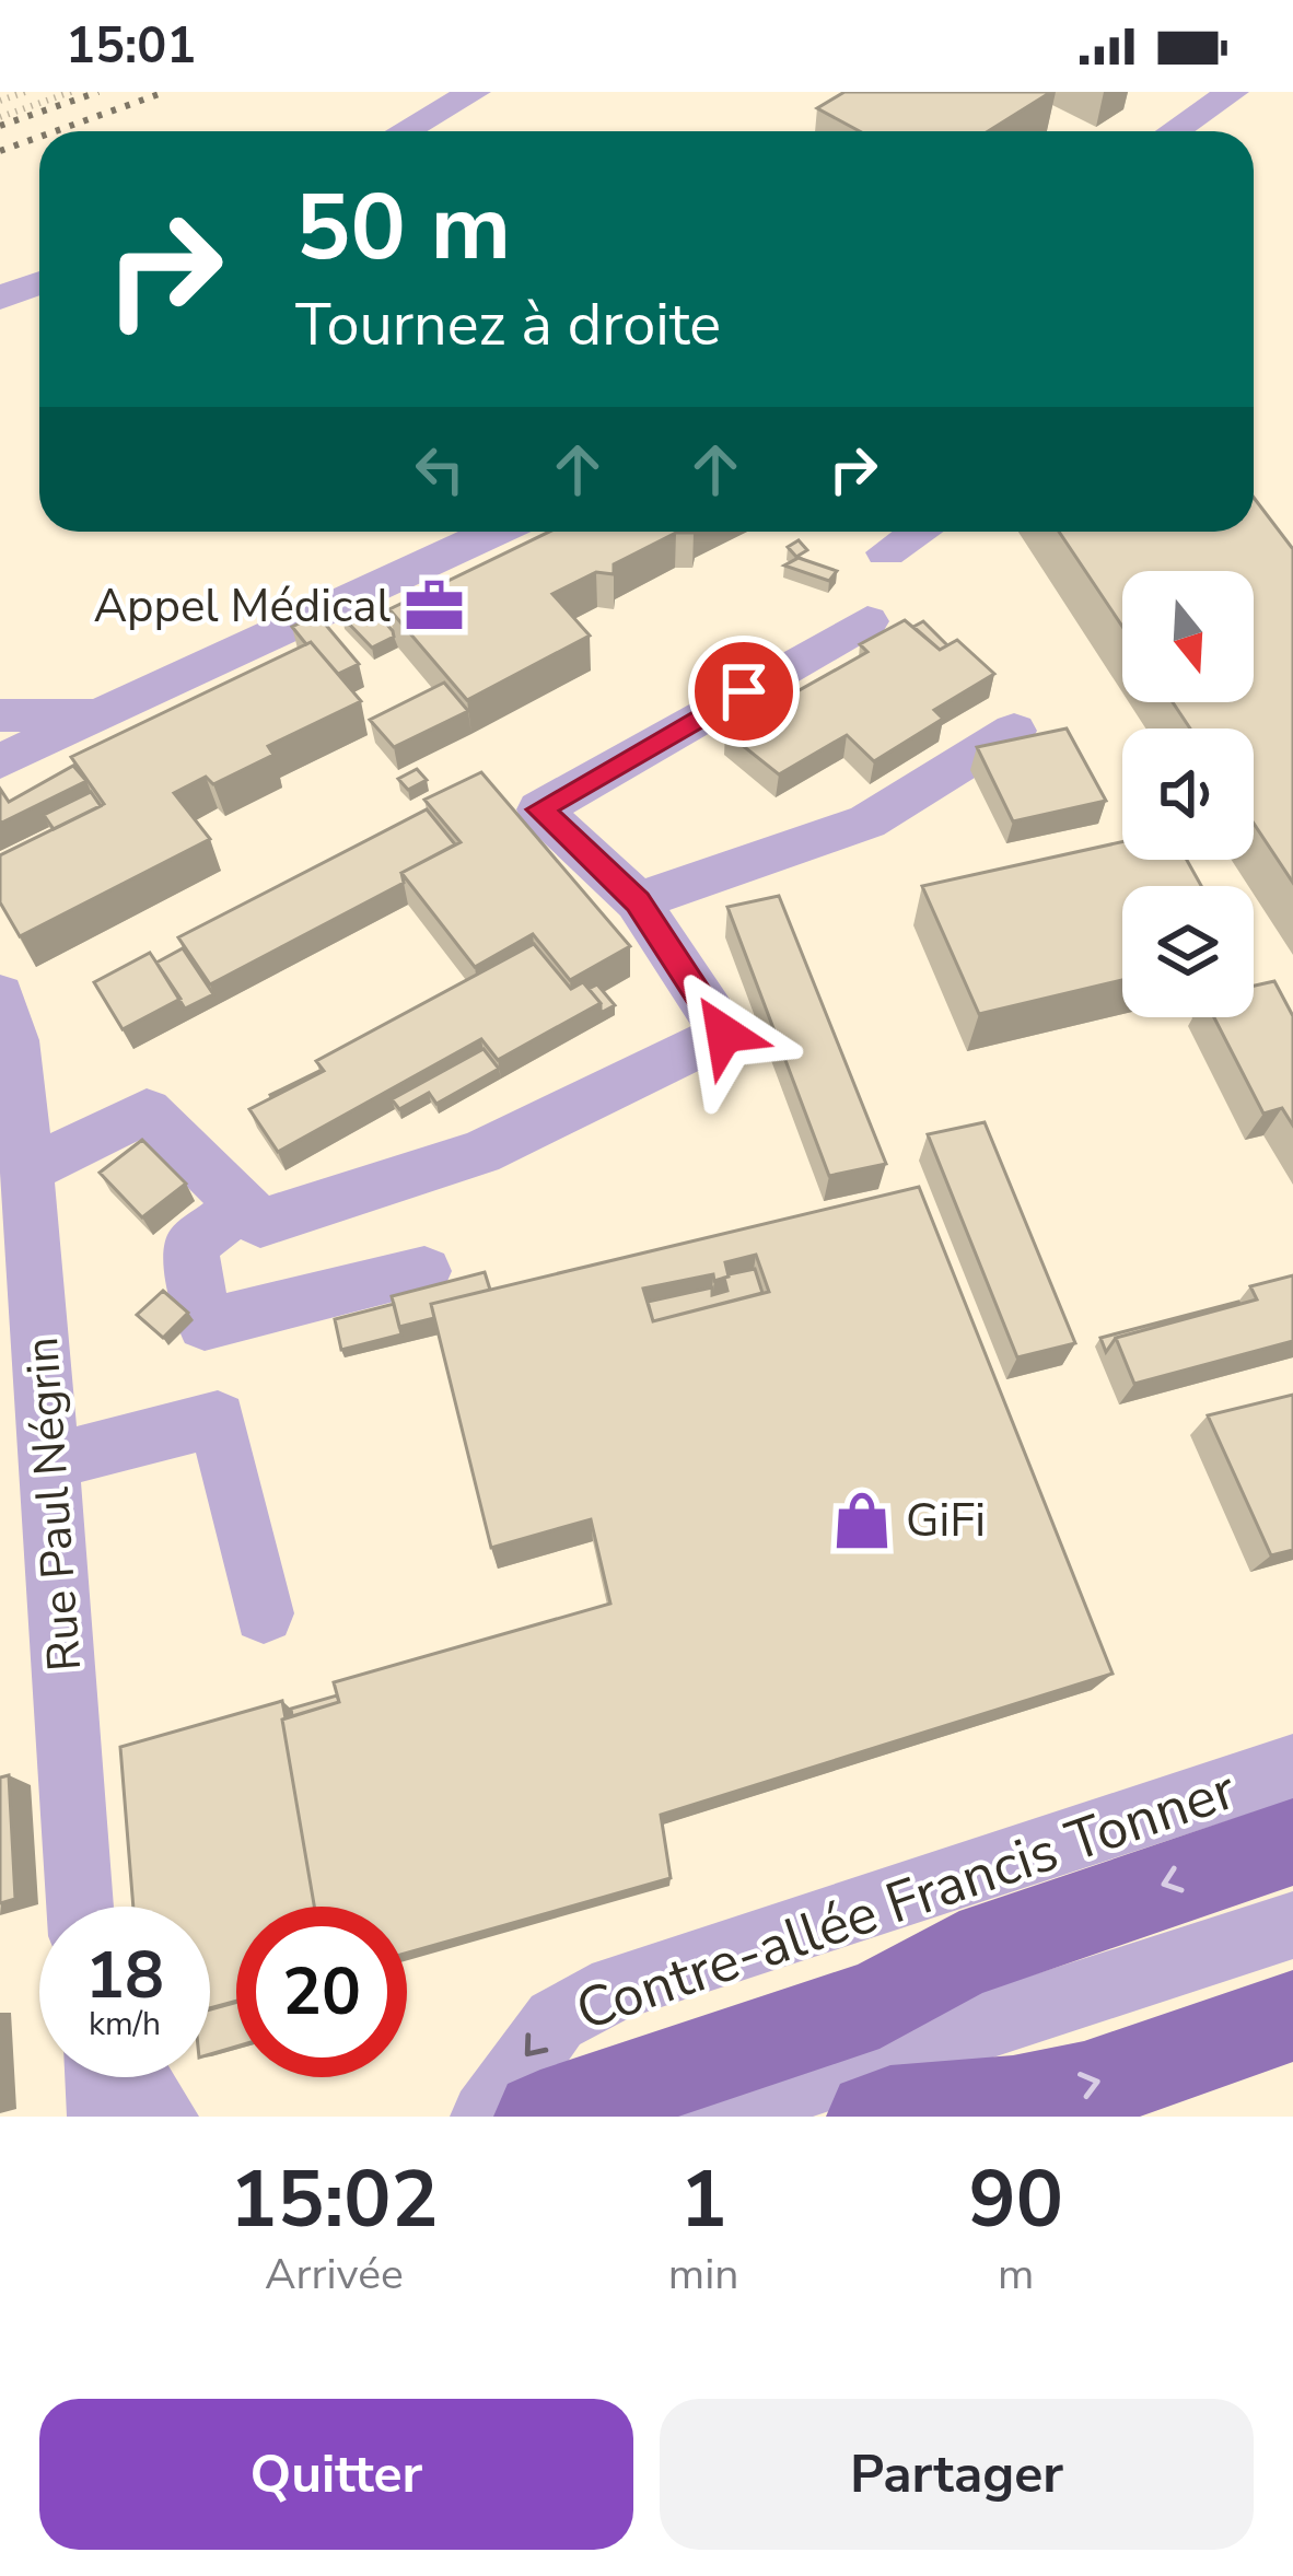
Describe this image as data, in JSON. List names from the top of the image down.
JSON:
{
  "streets": {
    "street": ["Rue Paul Négrin", "Contre-allée Francis Tonner"]
  },
  "places": {
    "office": ["Appel Médical"],
    "shop": ["GiFi"]
  },
  "north": "bottom",
  "page": {
    "status": "15:01",
    "turn": ["50 m", "Tournez à droite"],
    "speed": "18 km/h",
    "limit": "20",
    "eta": [
      "15:02",
      "Arrivée",
      "1",
      "min",
      "90",
      "m"
    ],
    "buttons": ["Quitter", "Partager"]
  }
}
